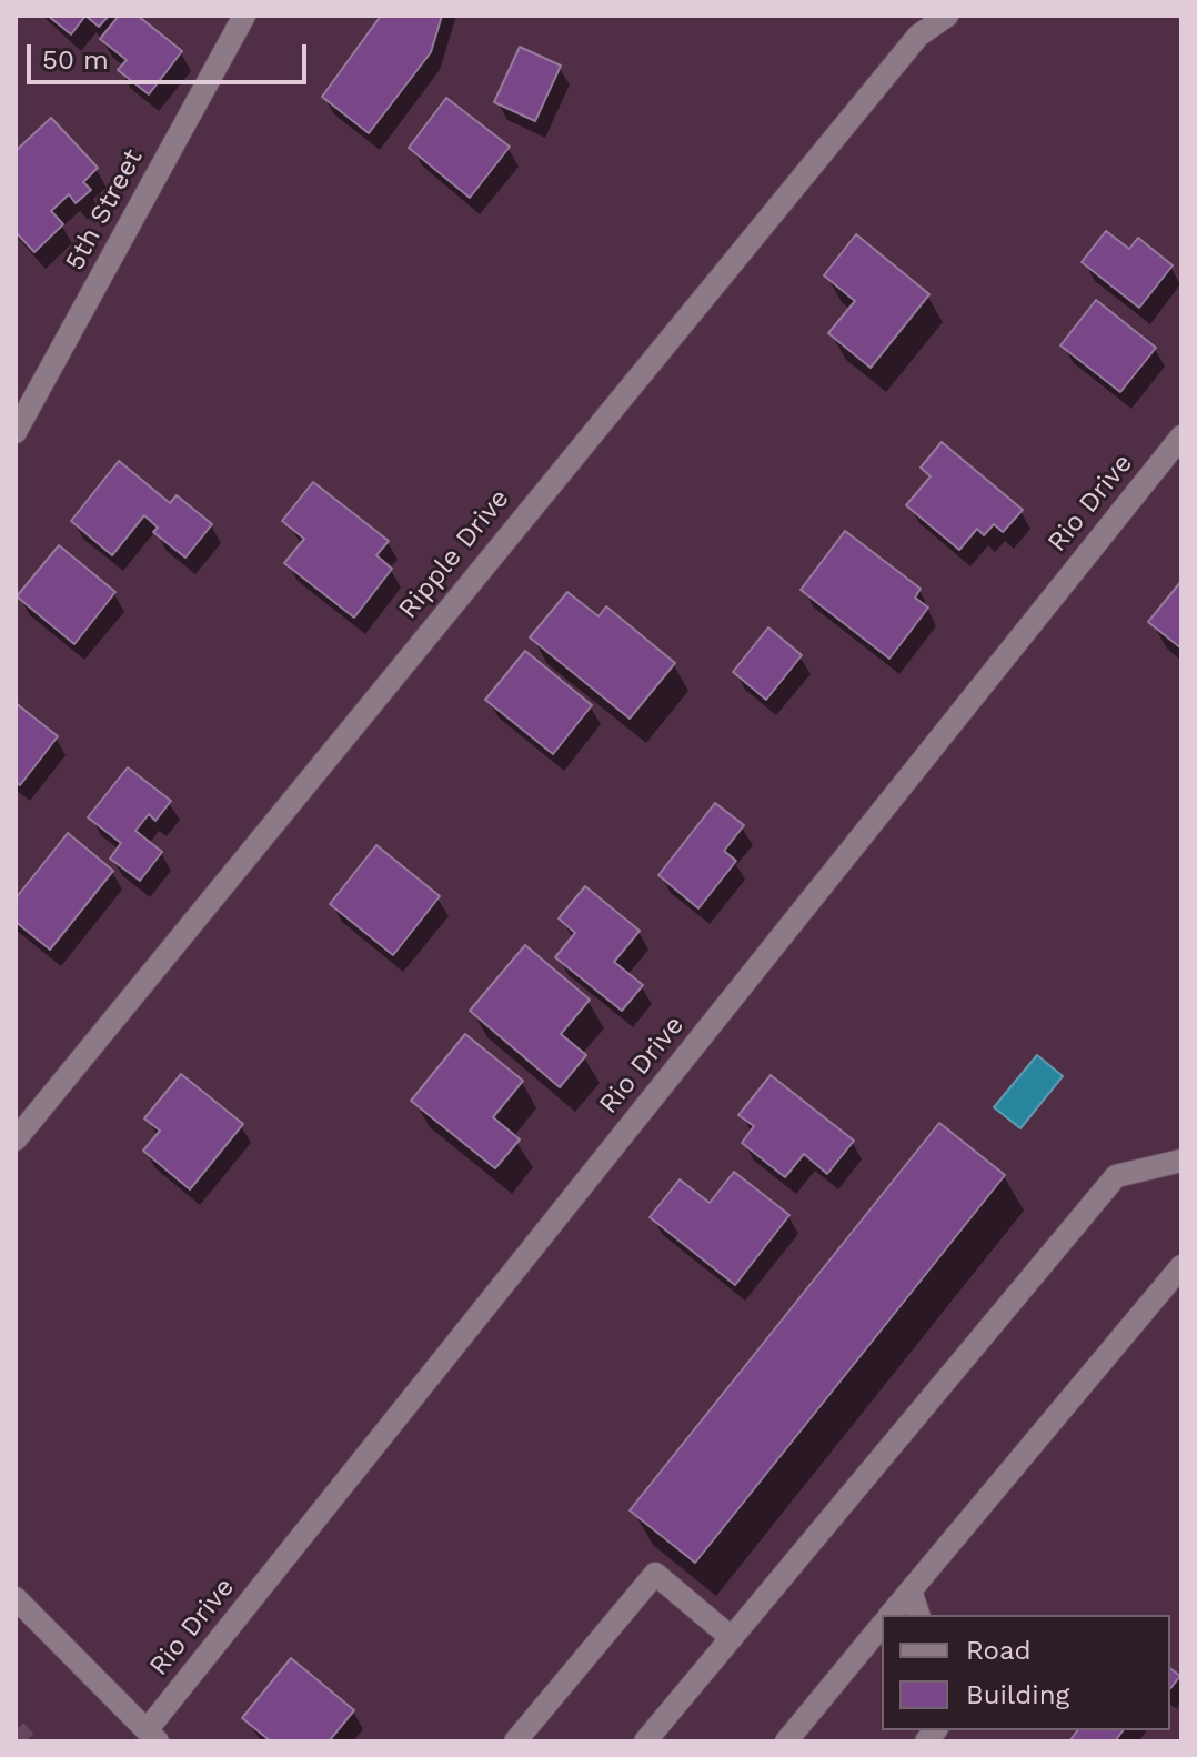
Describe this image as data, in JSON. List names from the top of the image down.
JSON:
{
  "streets": {
    "street": ["5th Street", "Rio Drive", "Ripple Drive"]
  },
  "legend": ["Road", "Building"],
  "scale_bar": "50 m"
}
